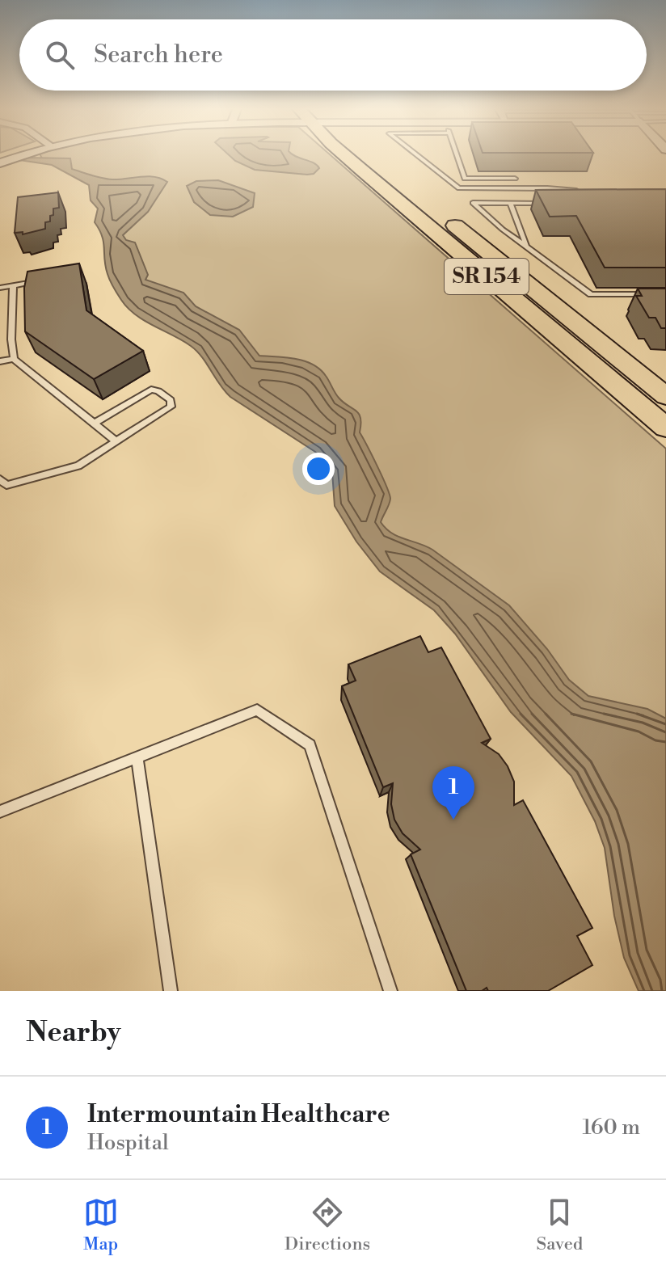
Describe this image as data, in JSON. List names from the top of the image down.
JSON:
{
  "streets": {
    "highway": ["SR 154"]
  },
  "page": {
    "search": "Search here",
    "pins": "1",
    "heading": "Nearby",
    "list": [
      {
        "mark": "1",
        "name": "Intermountain Healthcare",
        "note": "Hospital",
        "value": "160 m"
      }
    ],
    "nav": ["Map", "Directions", "Saved"]
  }
}
